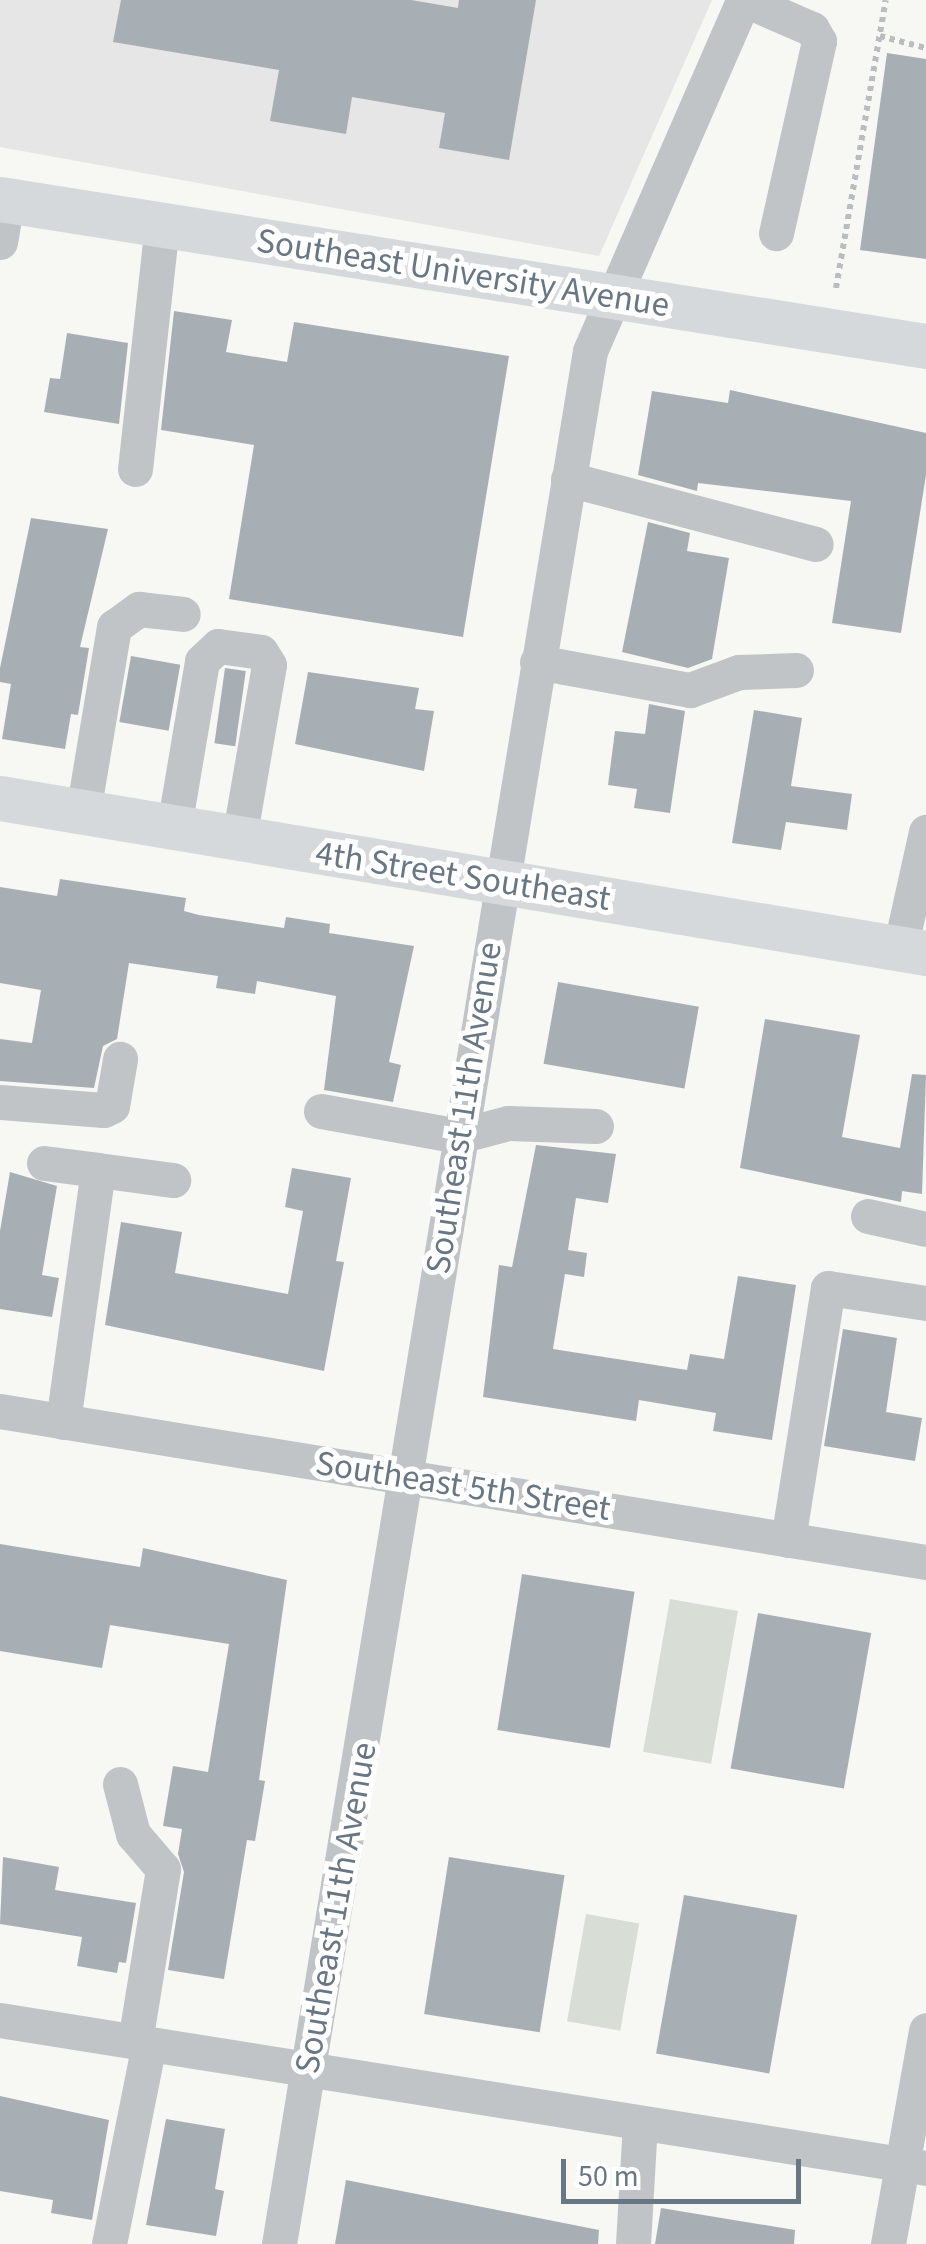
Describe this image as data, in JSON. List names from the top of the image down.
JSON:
{
  "streets": {
    "main road": ["Southeast University Avenue", "4th Street Southeast"],
    "street": ["Southeast 11th Avenue", "Southeast 5th Street"]
  },
  "crossings": [
    ["Southeast University Avenue", "Southeast 11th Avenue"],
    ["4th Street Southeast", "Southeast 11th Avenue"],
    ["Southeast 11th Avenue", "Southeast 5th Street"]
  ],
  "scale_bar": "50 m"
}
